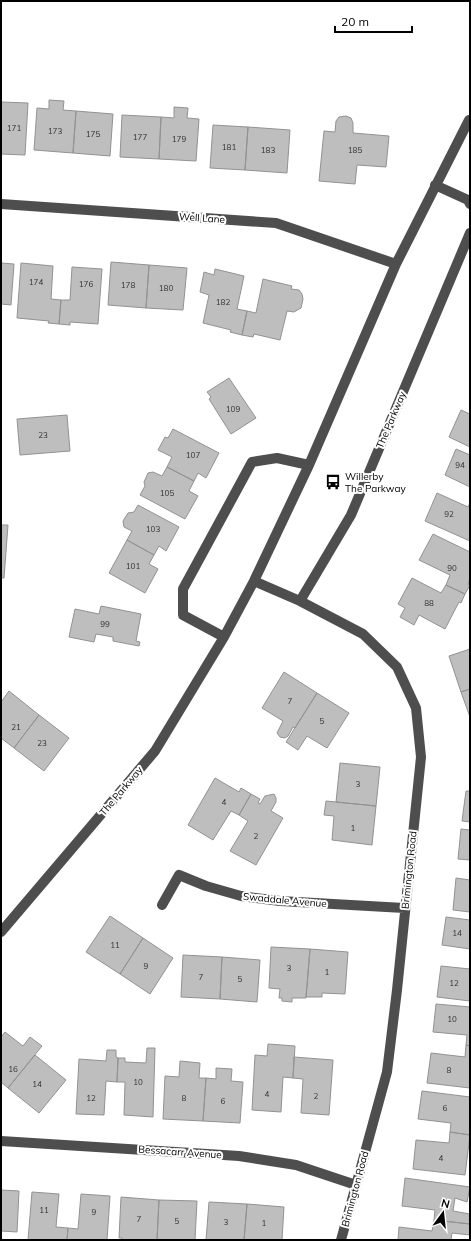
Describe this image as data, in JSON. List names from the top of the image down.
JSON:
{
  "streets": {
    "street": [
      "Well Lane",
      "The Parkway",
      "Brimington Road",
      "Swaddale Avenue",
      "Bessacarr Avenue"
    ]
  },
  "crossings": [
    ["Well Lane", "The Parkway"],
    ["The Parkway", "Brimington Road"],
    ["Brimington Road", "Swaddale Avenue"],
    ["Brimington Road", "Bessacarr Avenue"]
  ],
  "places": {
    "bus stop": ["Willerby The Parkway"]
  },
  "house_numbers": [
    "171",
    "173",
    "175",
    "177",
    "179",
    "181",
    "183",
    "185",
    "174",
    "176",
    "178",
    "180",
    "182",
    "109",
    "23",
    "107",
    "94",
    "105",
    "92",
    "103",
    "101",
    "90",
    "88",
    "99",
    "7",
    "5",
    "21",
    "23",
    "3",
    "4",
    "1",
    "2",
    "14",
    "11",
    "9",
    "3",
    "1",
    "7",
    "5",
    "12",
    "10",
    "16",
    "8",
    "10",
    "14",
    "4",
    "2",
    "12",
    "8",
    "6",
    "6",
    "4",
    "11",
    "9",
    "7",
    "5",
    "3",
    "1"
  ],
  "scale_bar": "20 m",
  "north": "top"
}
